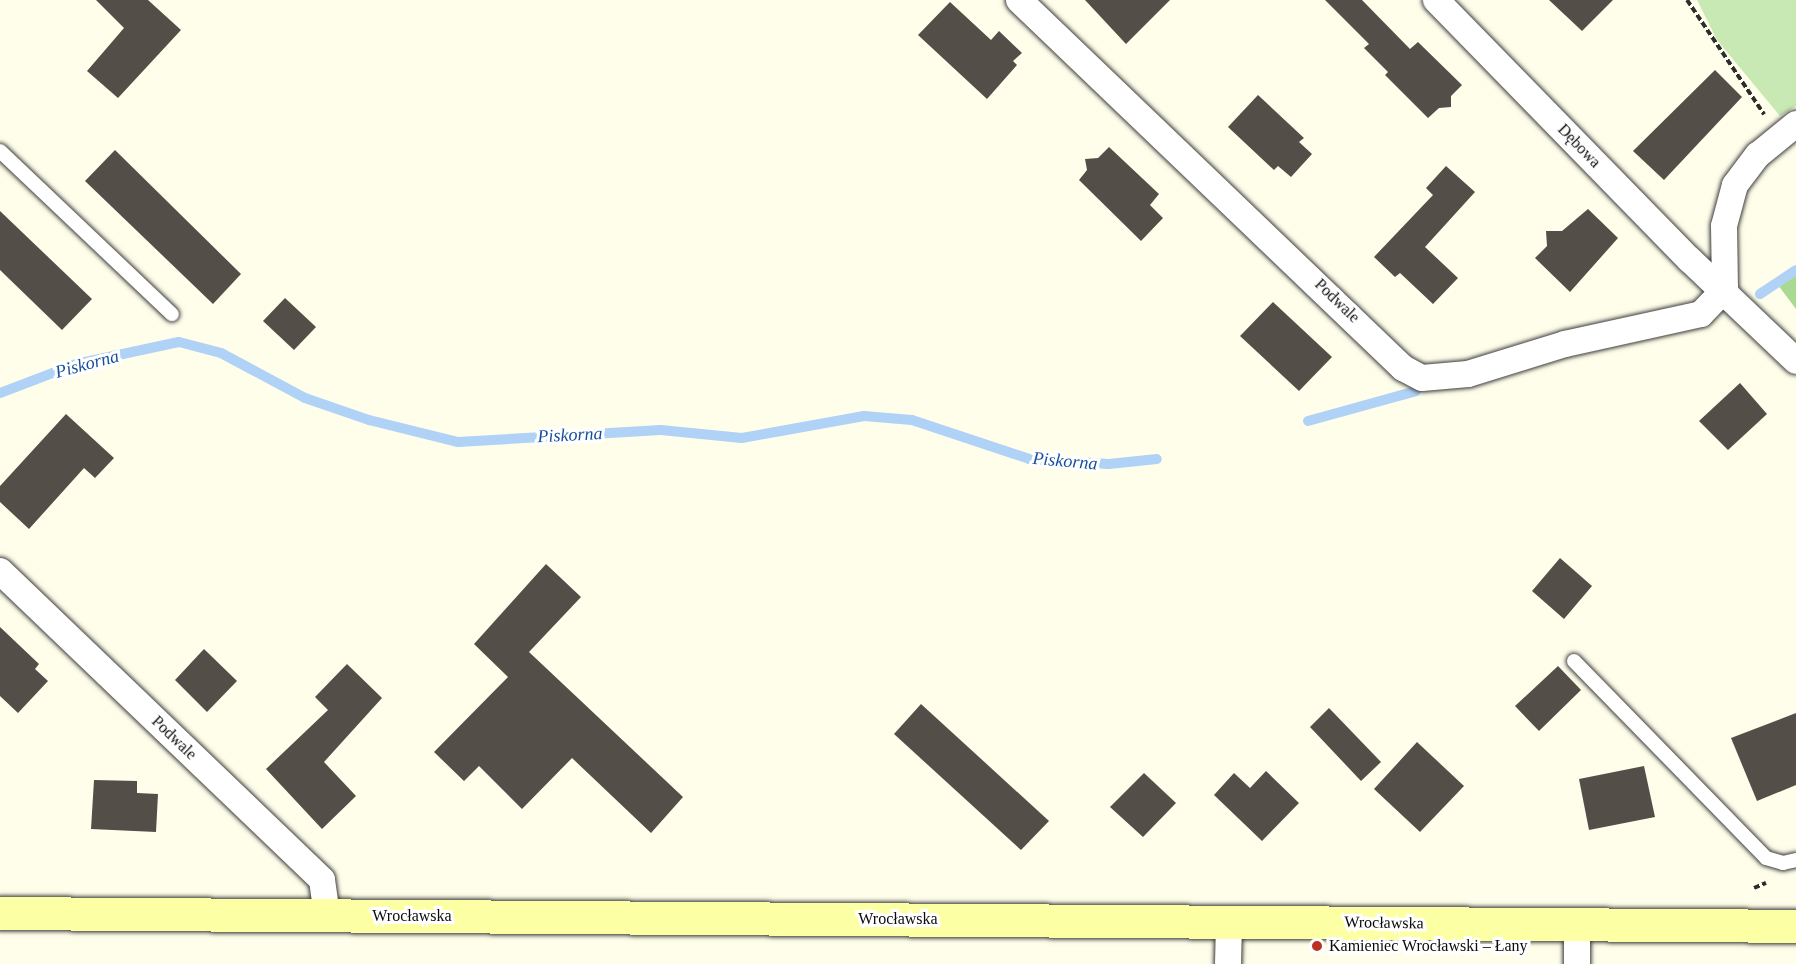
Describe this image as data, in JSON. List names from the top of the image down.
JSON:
{
  "streets": {
    "main road": ["Wrocławska"],
    "street": ["Dębowa", "Podwale"]
  },
  "crossings": [
    ["Dębowa", "Podwale"],
    ["Podwale", "Wrocławska"]
  ],
  "water": ["Piskorna"],
  "places": ["Kamieniec Wrocławski – Łany"]
}
